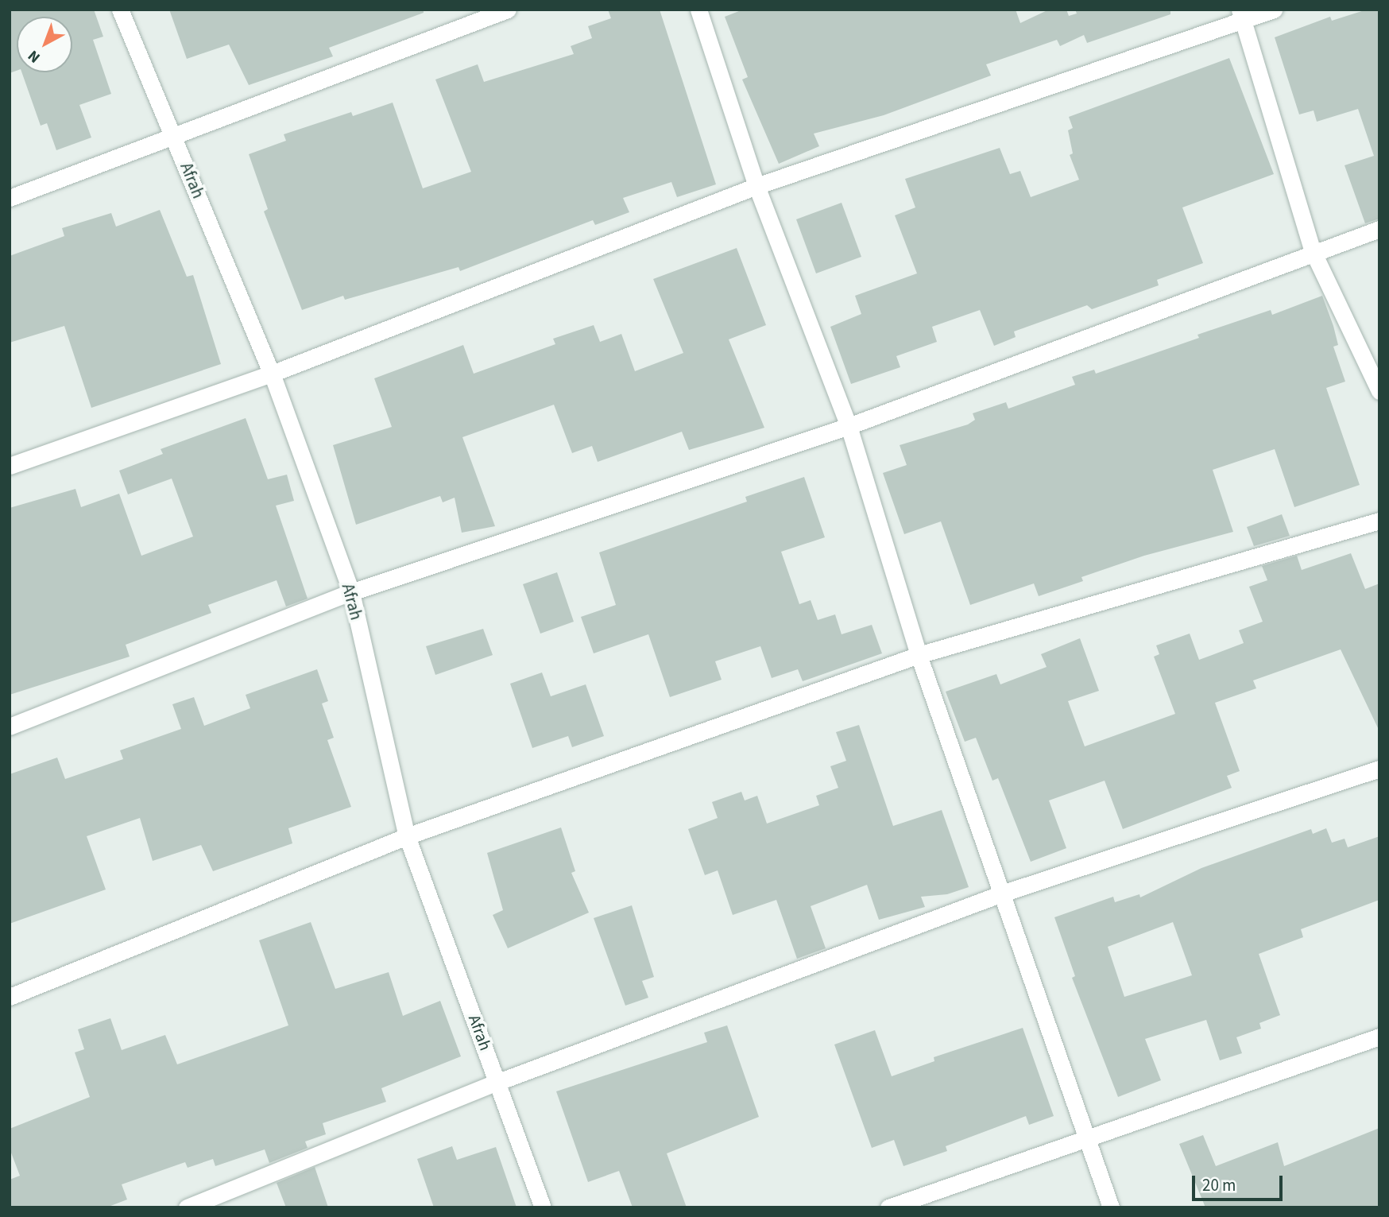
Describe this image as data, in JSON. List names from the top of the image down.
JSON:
{
  "streets": {
    "street": ["Afrah"]
  },
  "scale_bar": "20 m",
  "north": "bottom left"
}
